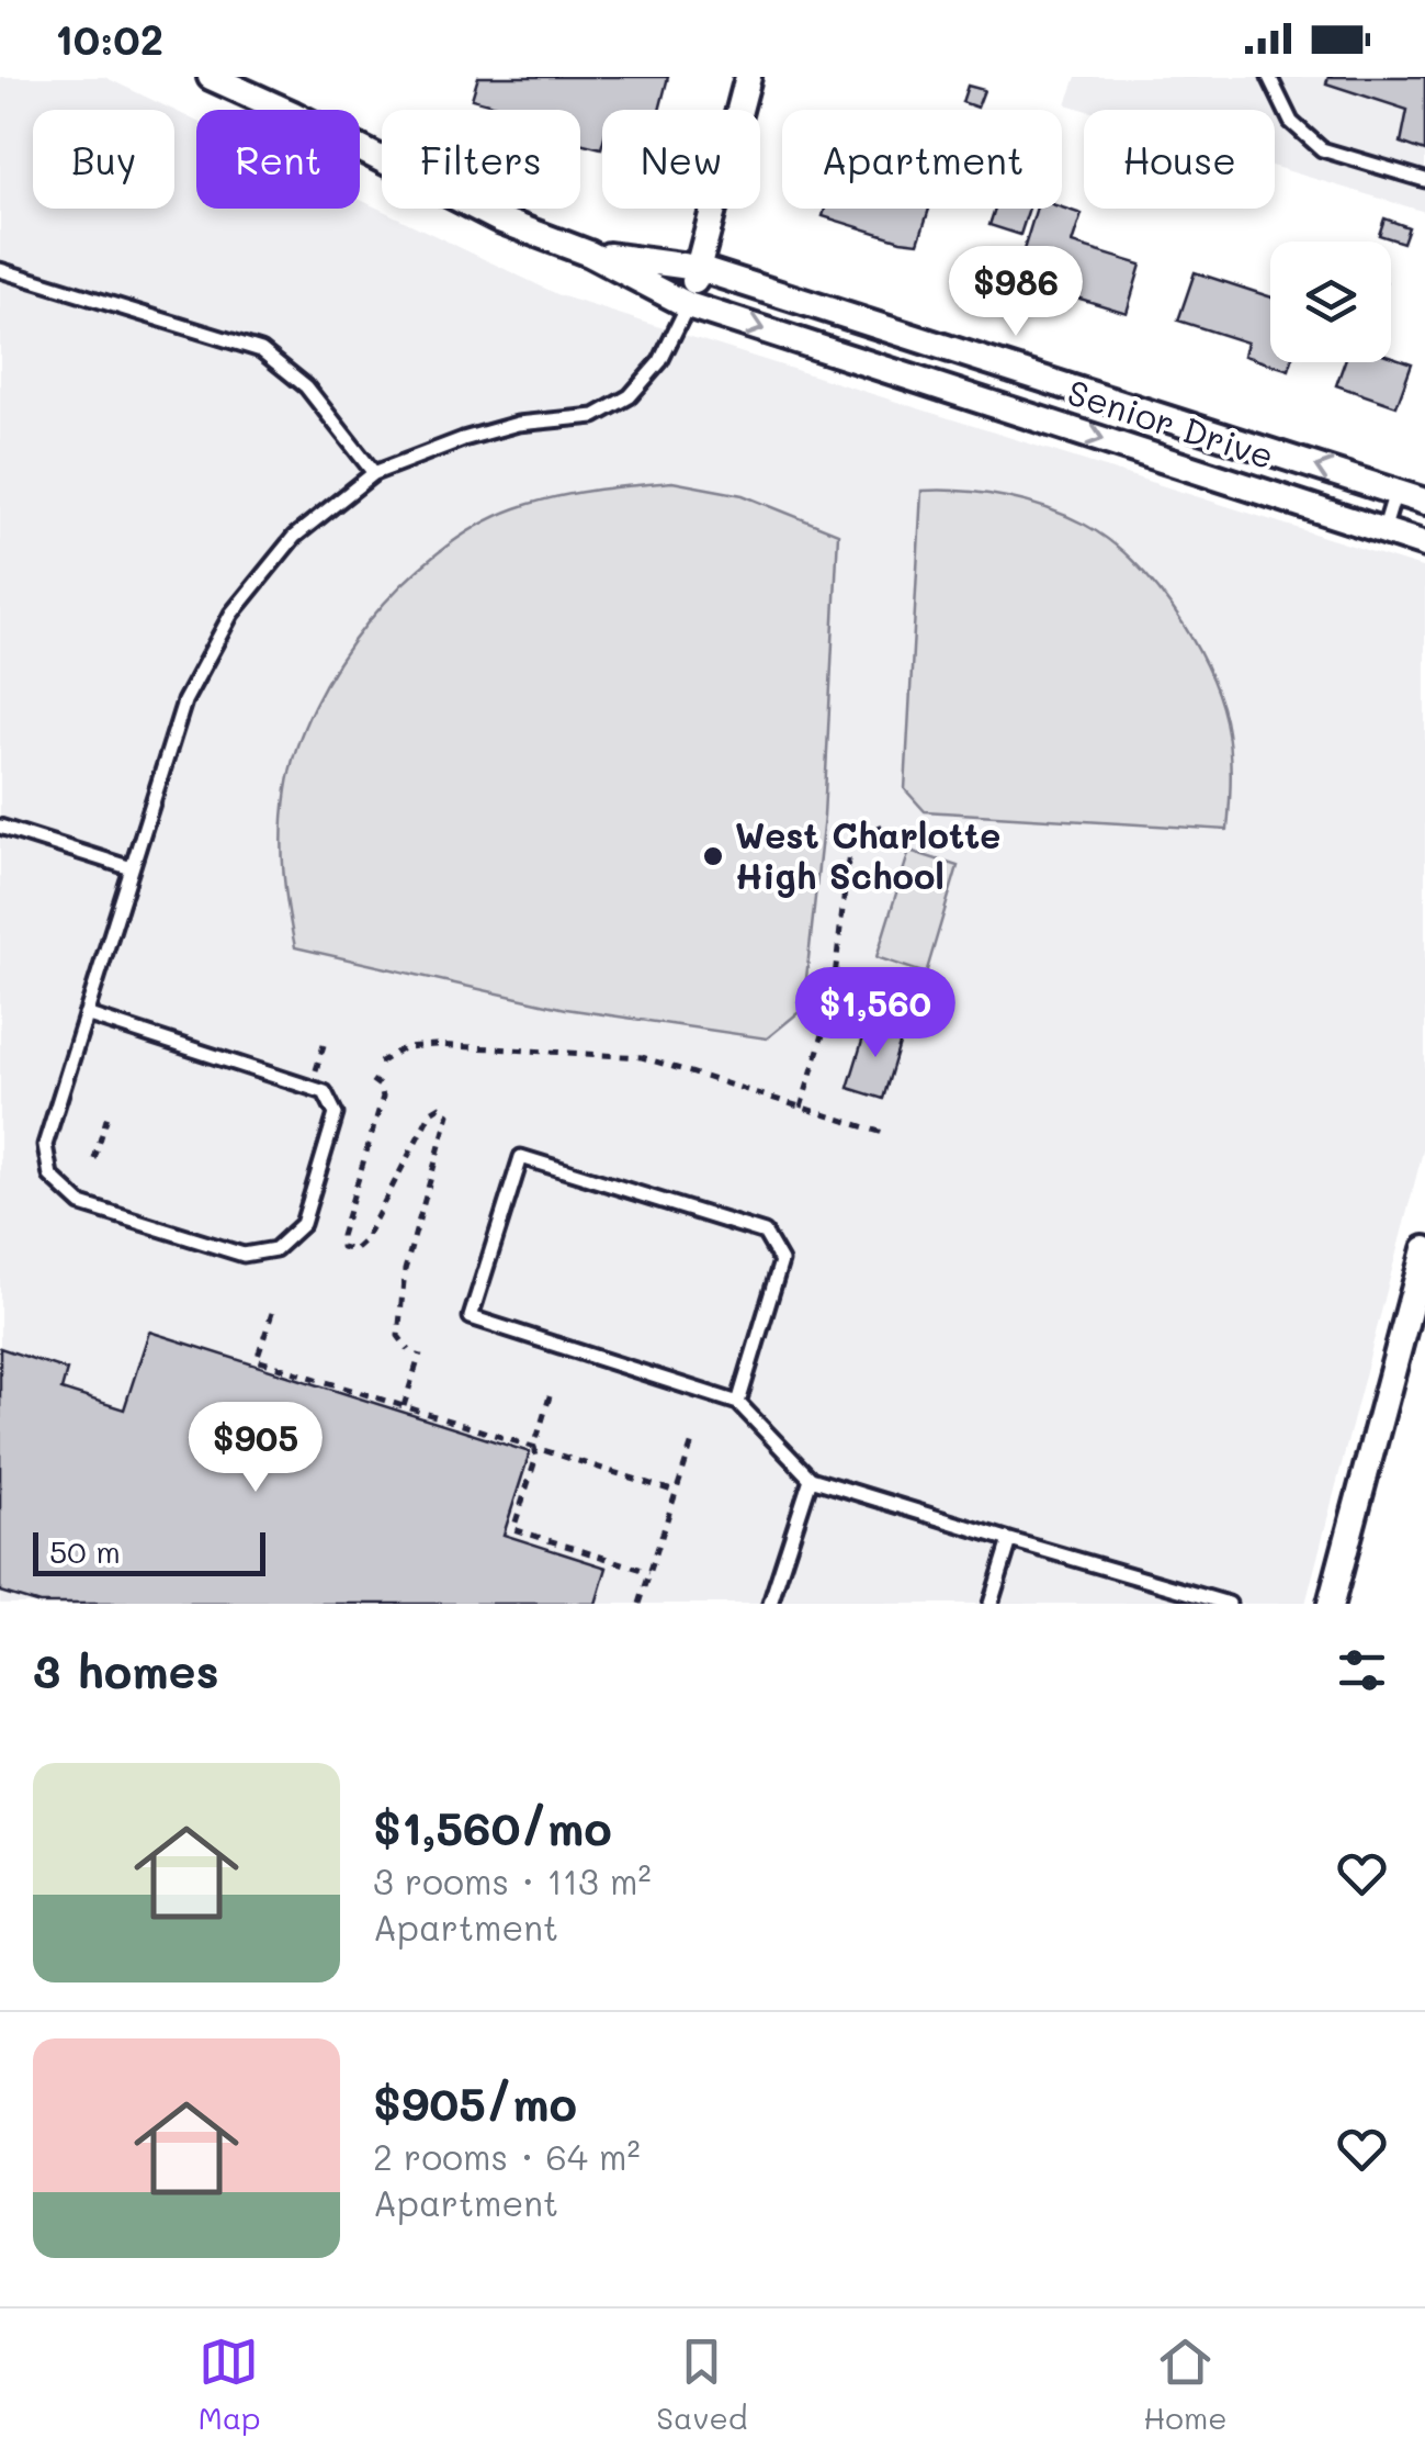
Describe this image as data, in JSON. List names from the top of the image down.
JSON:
{
  "streets": {
    "street": ["Senior Drive"]
  },
  "places": ["West Charlotte High School"],
  "scale_bar": "50 m",
  "page": {
    "status": "10:02",
    "chip": [
      "Buy",
      "Rent",
      "Filters",
      "New",
      "Apartment",
      "House"
    ],
    "price": ["$986", "$1,560", "$905"],
    "scale": "50 m",
    "heading": "3 homes",
    "list": [
      {
        "name": "$1,560/mo",
        "note": "3 rooms · 113 m² · Apartment"
      },
      {
        "name": "$905/mo",
        "note": "2 rooms · 64 m² · Apartment"
      }
    ],
    "tabs": ["Map", "Saved", "Home"]
  }
}
